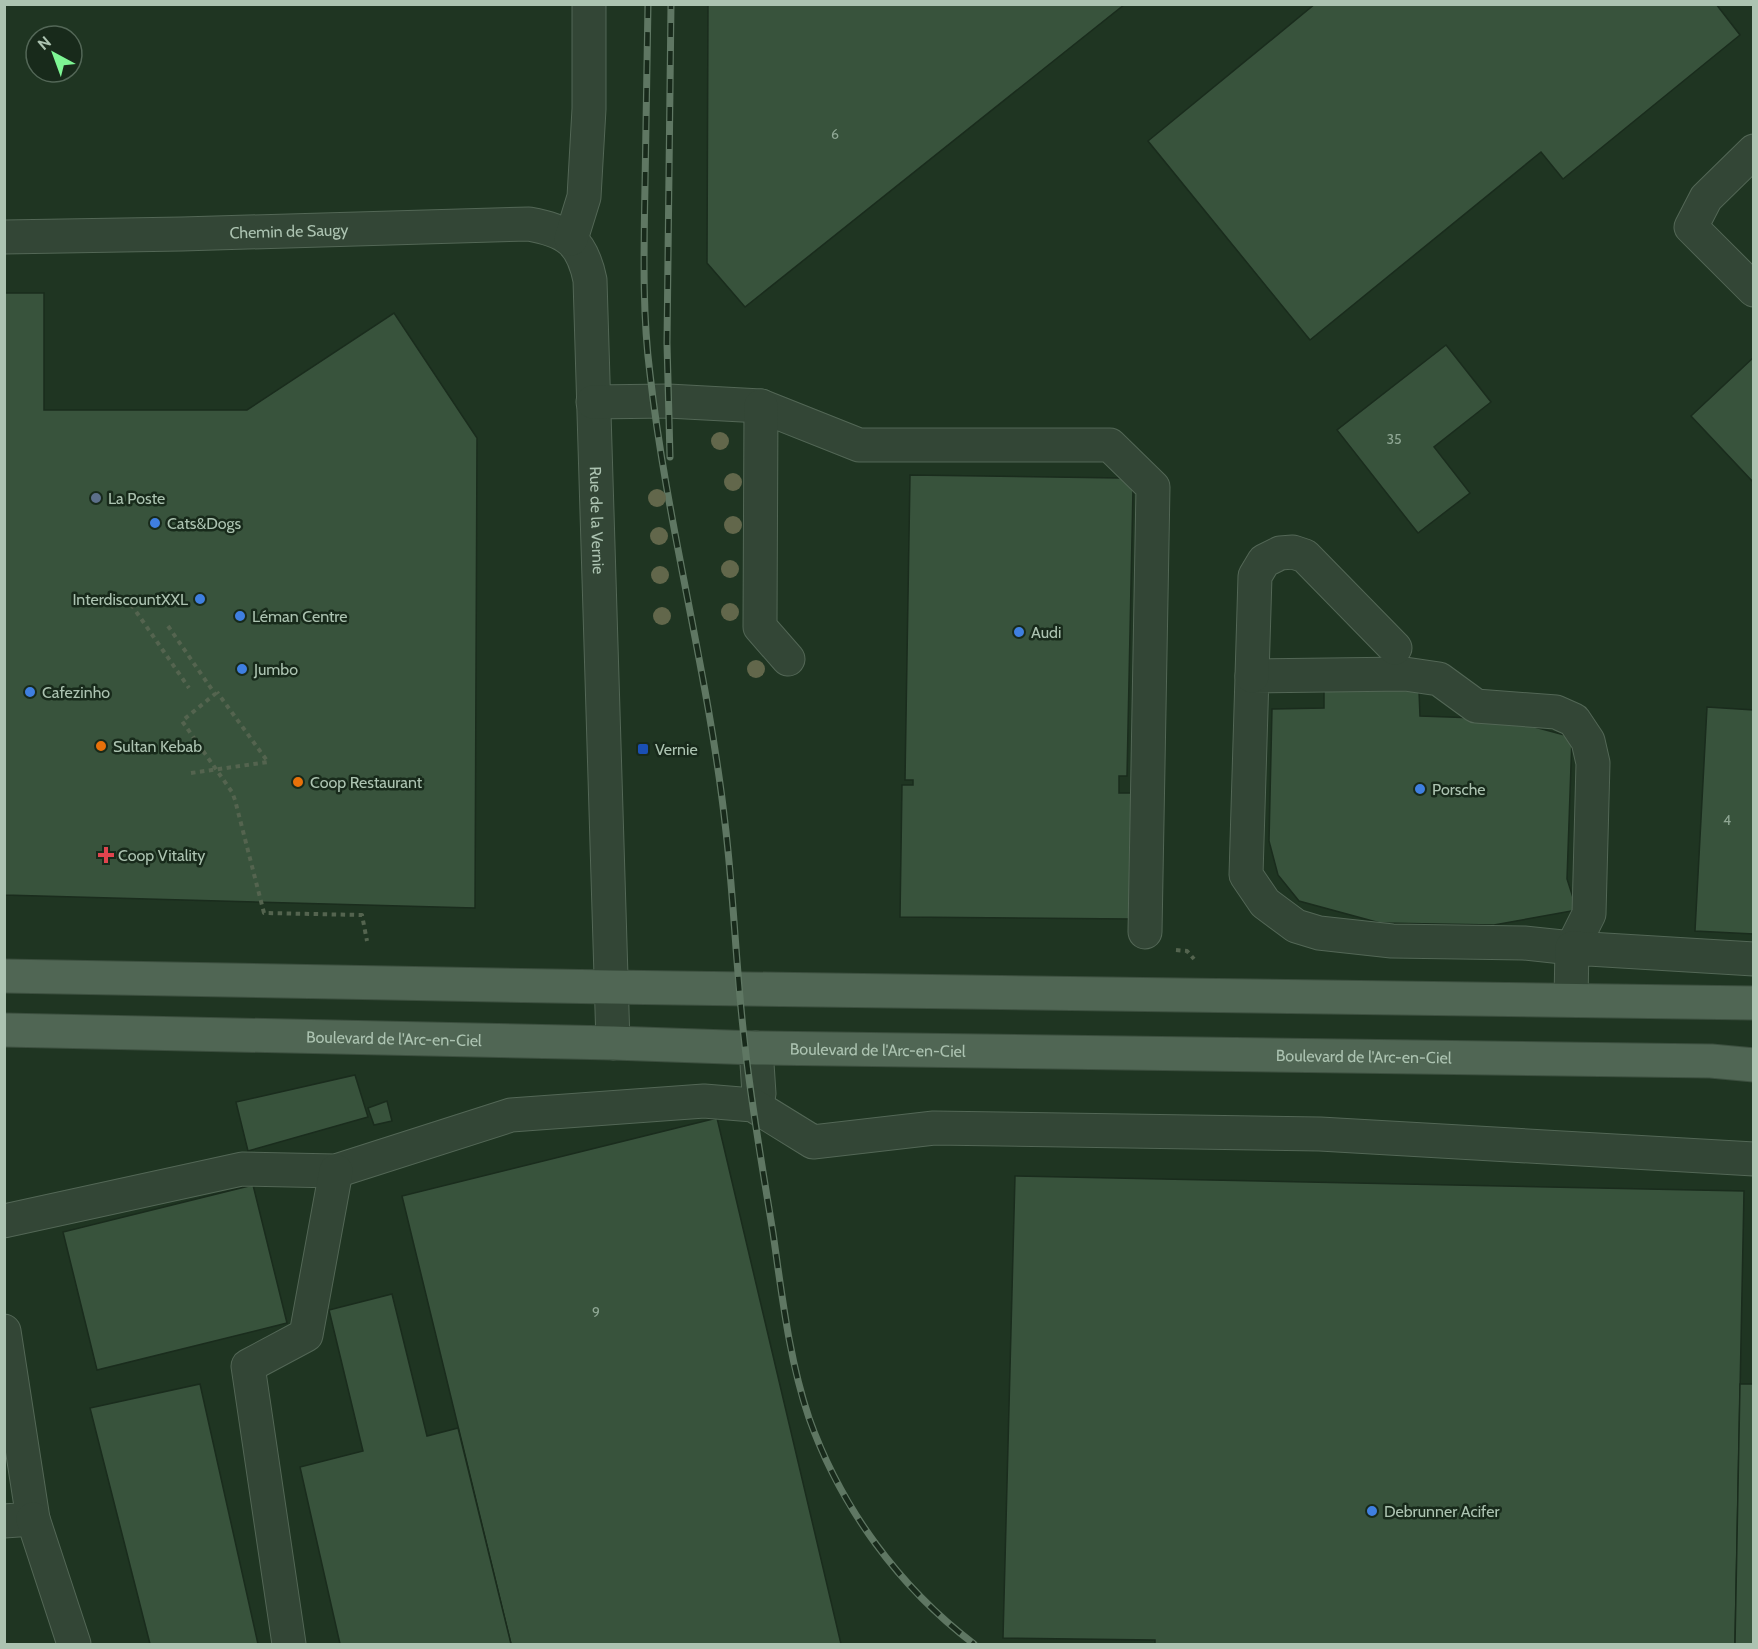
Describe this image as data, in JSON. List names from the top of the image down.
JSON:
{
  "streets": {
    "main road": ["Boulevard de l'Arc-en-Ciel"],
    "street": ["Chemin de Saugy", "Rue de la Vernie"]
  },
  "crossings": [
    ["Chemin de Saugy", "Rue de la Vernie"],
    ["Rue de la Vernie", "Boulevard de l'Arc-en-Ciel"]
  ],
  "places": {
    "other": [
      "La Poste",
      "Cats&Dogs",
      "InterdiscountXXL",
      "Léman Centre",
      "Audi",
      "Jumbo",
      "Cafezinho",
      "Sultan Kebab",
      "Coop Restaurant",
      "Porsche",
      "Debrunner Acifer"
    ],
    "transit": ["Vernie"],
    "health": ["Coop Vitality"]
  },
  "house_numbers": [
    "6",
    "35",
    "4",
    "9"
  ],
  "north": "top left"
}
